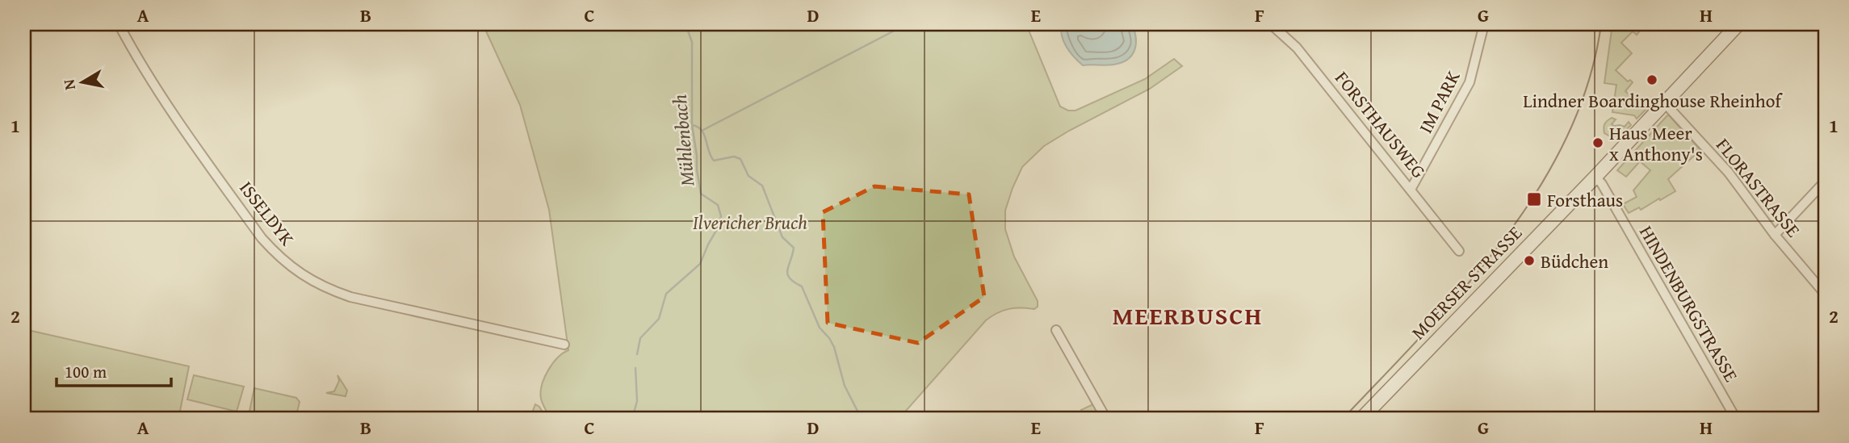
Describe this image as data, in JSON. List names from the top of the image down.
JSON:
{
  "streets": {
    "main road": ["MOERSER STRASSE"],
    "street": [
      "IM PARK",
      "FORSTHAUSWEG",
      "FLORASTRASSE",
      "ISSELDYK",
      "HINDENBURGSTRASSE"
    ]
  },
  "crossings": [
    ["IM PARK", "FORSTHAUSWEG"],
    ["FLORASTRASSE", "MOERSER STRASSE"],
    ["MOERSER STRASSE", "HINDENBURGSTRASSE"]
  ],
  "districts": ["MEERBUSCH"],
  "water": ["Mühlenbach"],
  "parks": ["Ilvericher Bruch"],
  "places": {
    "other": ["Lindner Boardinghouse Rheinhof", "Haus Meer x Anthony's", "Büdchen"],
    "transit": ["Forsthaus"]
  },
  "scale_bar": "100 m",
  "north": "left",
  "grid": {
    "columns": [
      "A",
      "B",
      "C",
      "D",
      "E",
      "F",
      "G",
      "H"
    ],
    "rows": ["1", "2"]
  }
}
